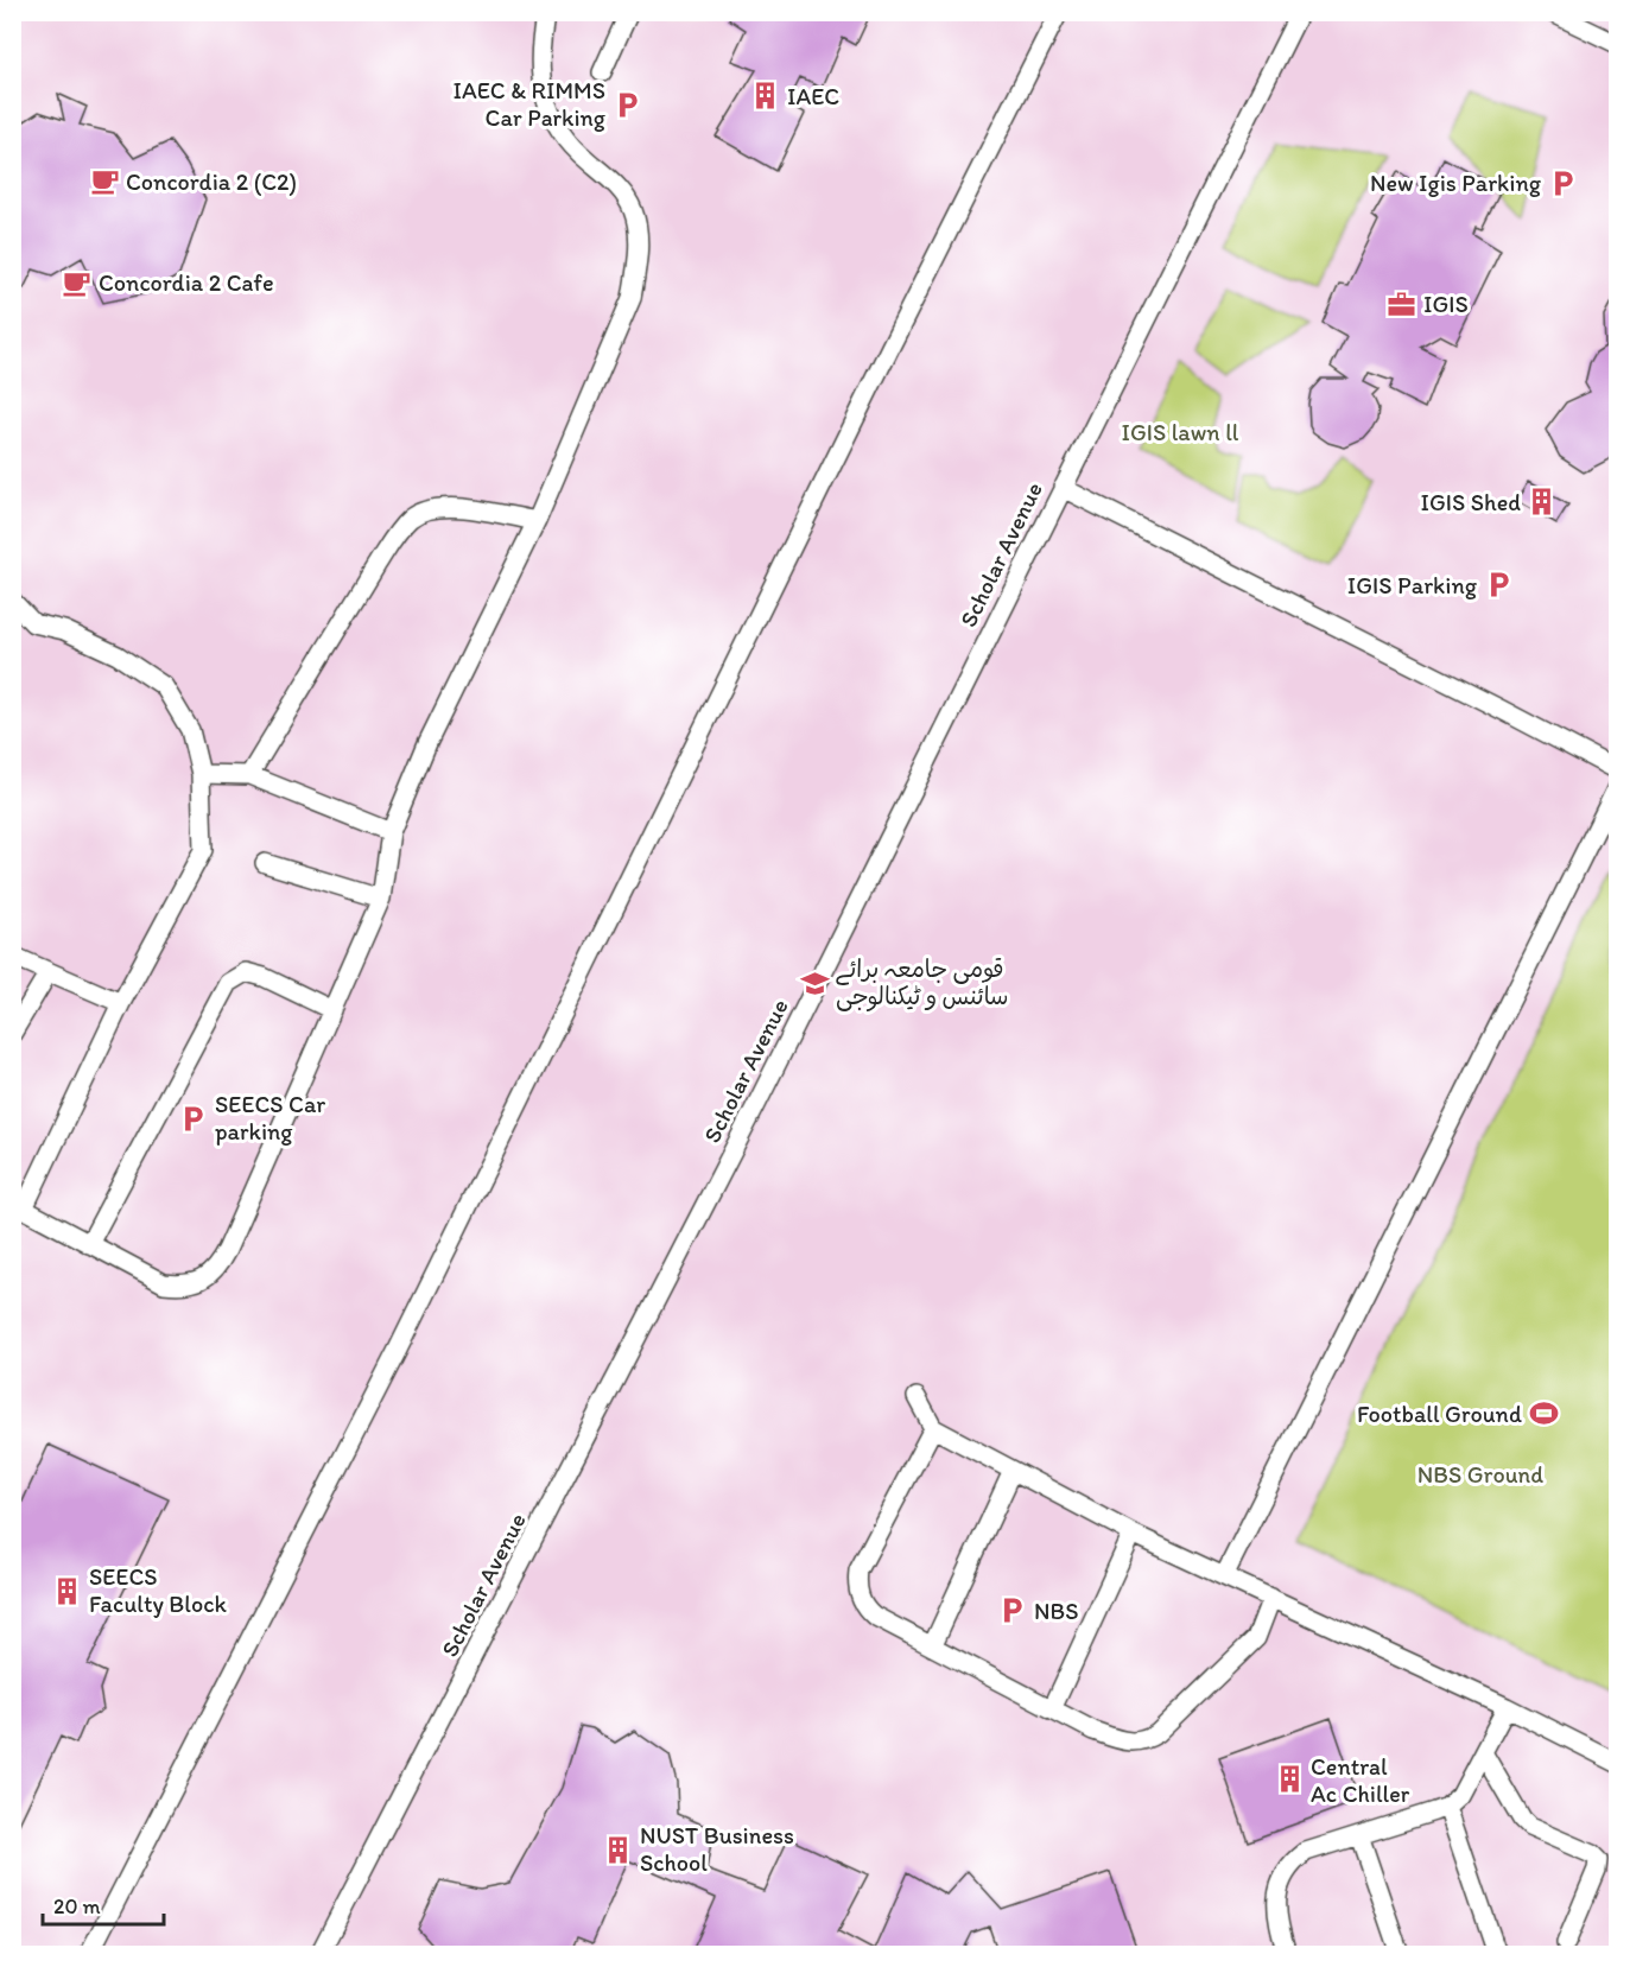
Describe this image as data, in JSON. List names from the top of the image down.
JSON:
{
  "streets": {
    "lane": ["Scholar Avenue"]
  },
  "parks": ["IGIS lawn ll", "NBS Ground"],
  "places": {
    "building": [
      "IAEC",
      "IGIS Shed",
      "SEECS Faculty Block",
      "Central Ac Chiller",
      "NUST Business School"
    ],
    "parking": [
      "IAEC & RIMMS Car Parking",
      "New Igis Parking",
      "IGIS Parking",
      "SEECS Car parking",
      "NBS"
    ],
    "cafe": ["Concordia 2 (C2)", "Concordia 2 Cafe"],
    "office": ["IGIS"],
    "school or university": ["قومی جامعہ برائے سائنس و ٹیکنالوجی"],
    "sports": ["Football Ground"]
  },
  "scale_bar": "20 m"
}
